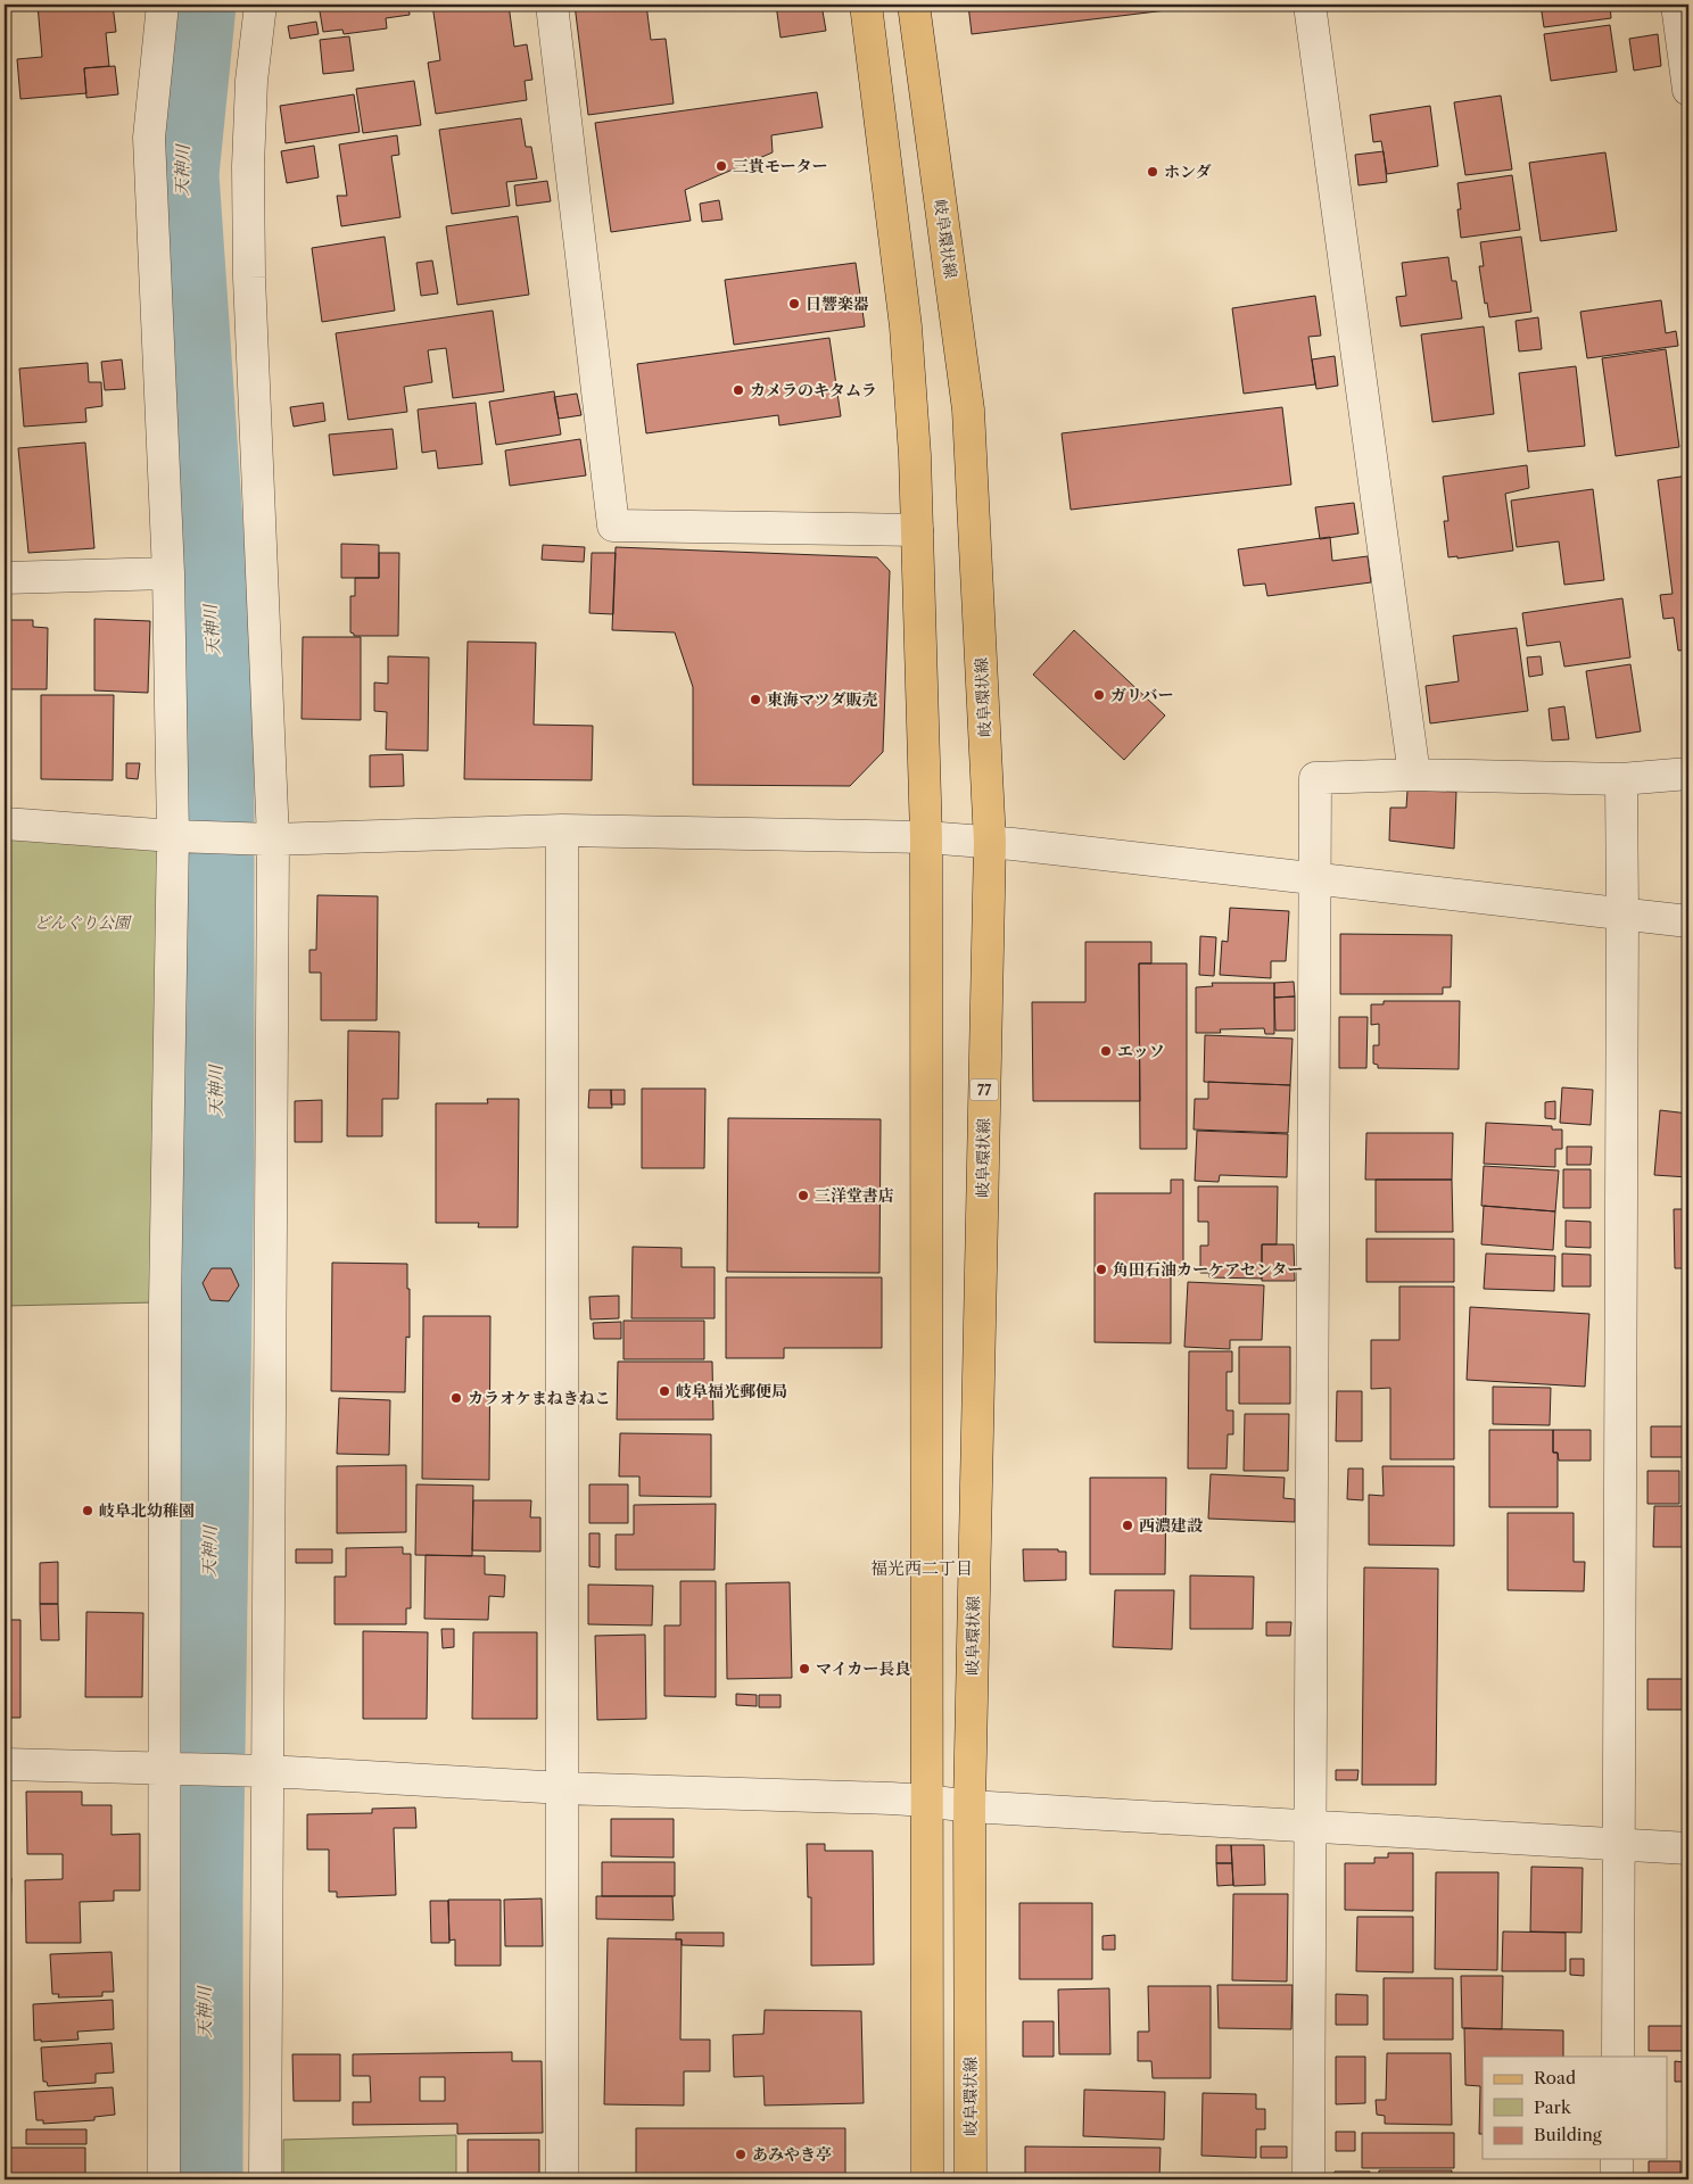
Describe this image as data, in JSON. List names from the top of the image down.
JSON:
{
  "streets": {
    "main road": ["岐阜環状線", "77"]
  },
  "districts": ["福光西二丁目"],
  "water": ["天神川"],
  "parks": ["どんぐり公園"],
  "places": [
    "三貴モーター",
    "ホンダ",
    "日響楽器",
    "カメラのキタムラ",
    "ガリバー",
    "東海マツダ販売",
    "エッソ",
    "三洋堂書店",
    "角田石油カーケアセンター",
    "岐阜福光郵便局",
    "カラオケまねきねこ",
    "岐阜北幼稚園",
    "西濃建設",
    "マイカー長良",
    "あみやき亭"
  ],
  "legend": ["Road", "Park", "Building"]
}
